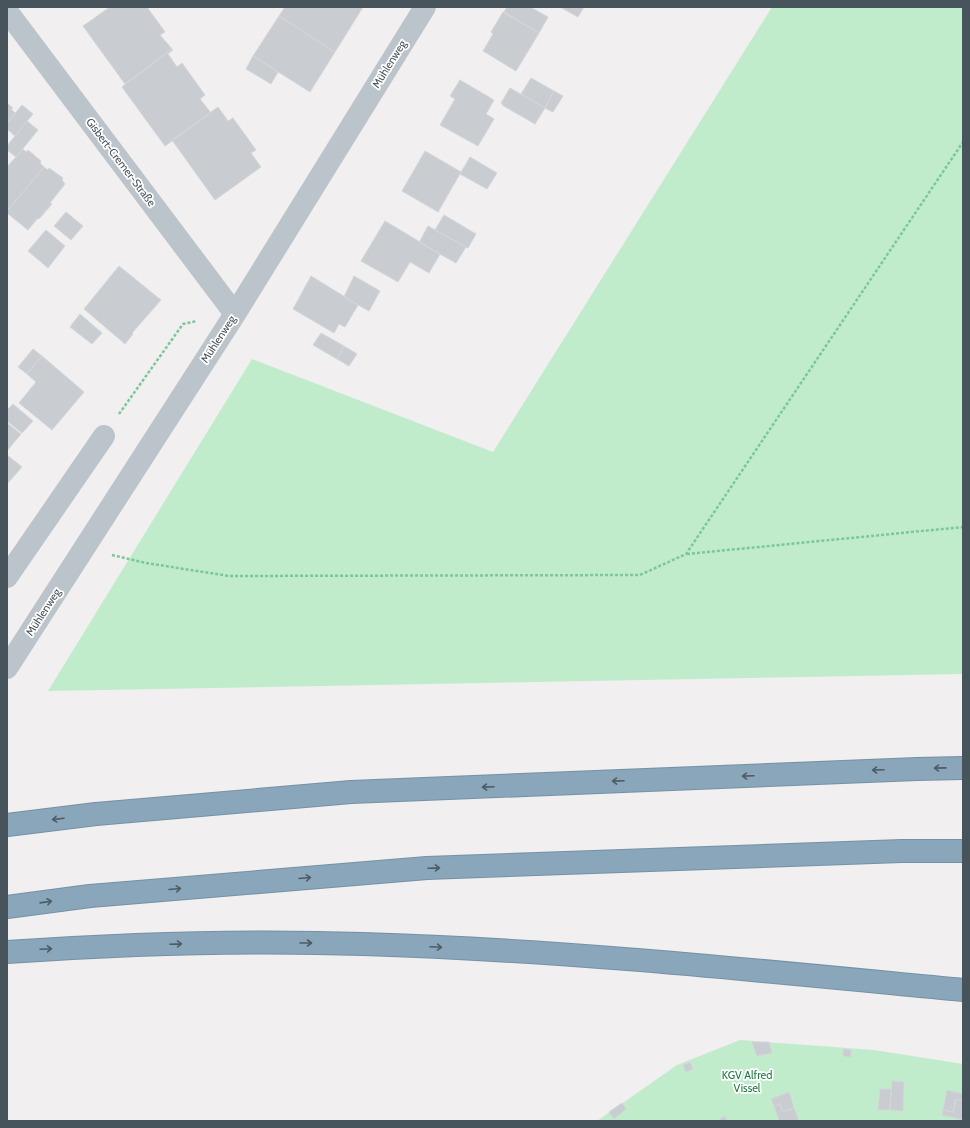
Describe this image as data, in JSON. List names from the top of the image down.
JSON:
{
  "streets": {
    "street": ["Mühlenweg", "Gisbert-Cremer-Straße"]
  },
  "crossings": [
    ["Mühlenweg", "Gisbert-Cremer-Straße"]
  ],
  "parks": ["KGV Alfred Vissel"]
}
